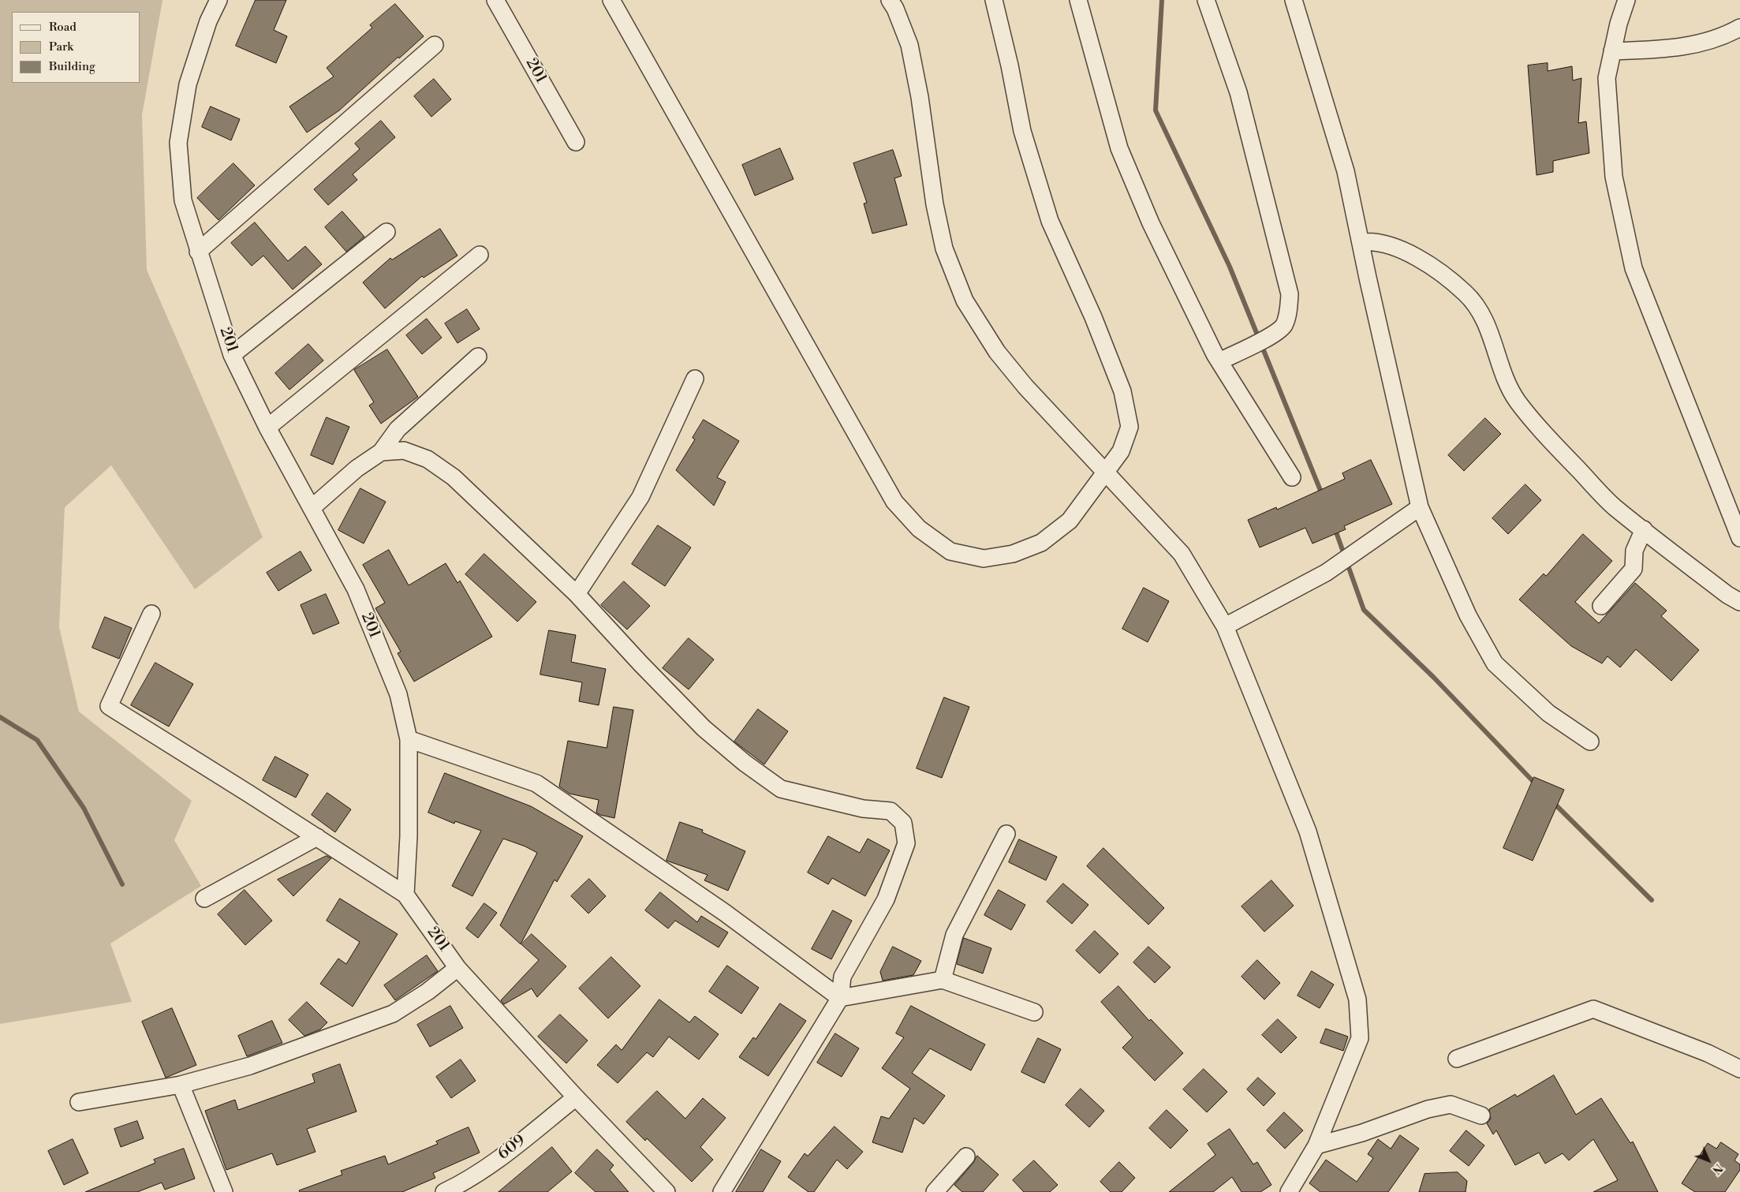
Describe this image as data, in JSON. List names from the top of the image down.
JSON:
{
  "streets": {
    "street": ["201", "609"]
  },
  "crossings": [
    ["201", "609"]
  ],
  "legend": ["Road", "Park", "Building"],
  "north": "bottom right"
}
